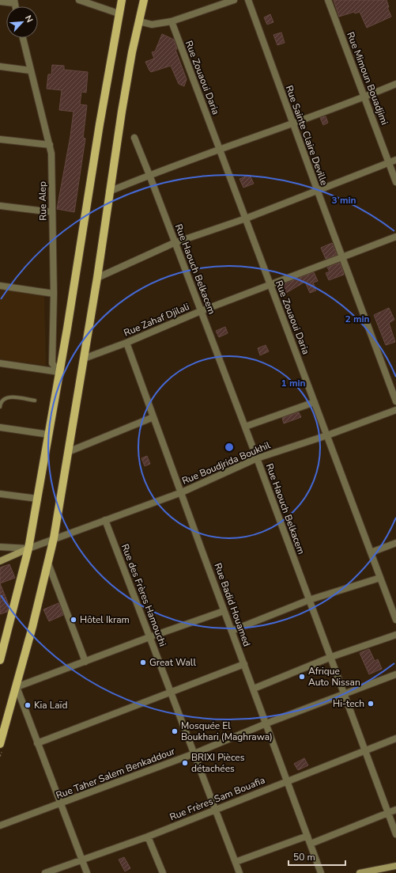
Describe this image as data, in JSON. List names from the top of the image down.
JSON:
{
  "streets": {
    "street": [
      "Rue Zouaoui Daria",
      "Rue Mimoun Bouadjimi",
      "Rue Sainte Claire Deville",
      "Rue Alep",
      "Rue Haouch Belkacem",
      "Rue Zahaf Djilali",
      "Rue Boudjrida Boukhil",
      "Rue des Frères Hamouchi",
      "Rue Badid Houamed",
      "Rue Taher Salem Benkaddour",
      "Rue Frères Sam Bouafia"
    ]
  },
  "crossings": [
    ["Rue Zouaoui Daria", "Rue Zahaf Djilali"],
    ["Rue Zouaoui Daria", "Rue Boudjrida Boukhil"],
    ["Rue Sainte Claire Deville", "Rue Zahaf Djilali"],
    ["Rue Haouch Belkacem", "Rue Zahaf Djilali"],
    ["Rue Haouch Belkacem", "Rue Boudjrida Boukhil"],
    ["Rue Haouch Belkacem", "Rue Taher Salem Benkaddour"],
    ["Rue Haouch Belkacem", "Rue Frères Sam Bouafia"],
    ["Rue Zahaf Djilali", "Rue Badid Houamed"],
    ["Rue Boudjrida Boukhil", "Rue des Frères Hamouchi"],
    ["Rue Boudjrida Boukhil", "Rue Badid Houamed"],
    ["Rue des Frères Hamouchi", "Rue Taher Salem Benkaddour"],
    ["Rue des Frères Hamouchi", "Rue Frères Sam Bouafia"],
    ["Rue Badid Houamed", "Rue Taher Salem Benkaddour"],
    ["Rue Badid Houamed", "Rue Frères Sam Bouafia"]
  ],
  "places": [
    "Hôtel Ikram",
    "Great Wall",
    "Afrique Auto Nissan",
    "Hi-tech",
    "Kia Laïd",
    "Mosquée El Boukhari (Maghrawa)",
    "BRIXI Pièces détachées"
  ],
  "scale_bar": "50 m",
  "north": "top right",
  "rings": ["3 min", "2 min", "1 min"]
}
